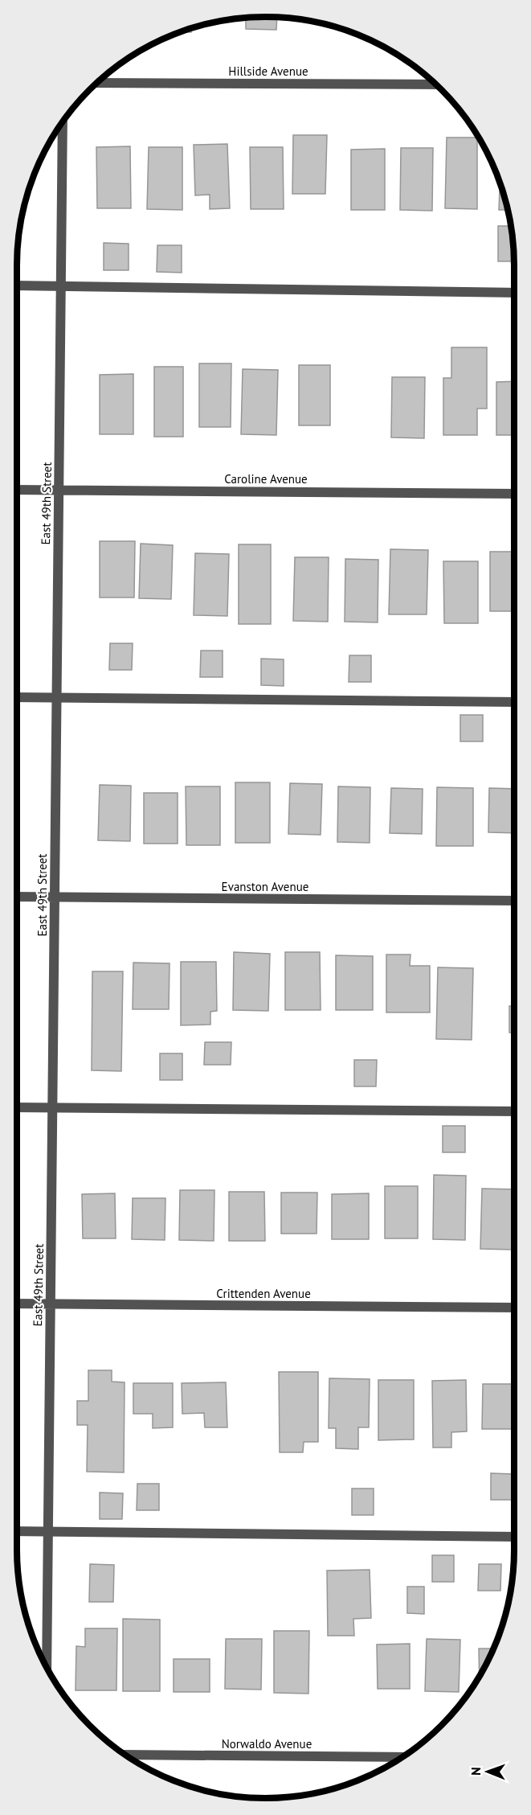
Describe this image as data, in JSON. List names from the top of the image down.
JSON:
{
  "streets": {
    "street": [
      "Hillside Avenue",
      "Caroline Avenue",
      "East 49th Street",
      "Evanston Avenue",
      "Crittenden Avenue",
      "Norwaldo Avenue"
    ]
  },
  "crossings": [
    ["Caroline Avenue", "East 49th Street"],
    ["East 49th Street", "Evanston Avenue"],
    ["East 49th Street", "Crittenden Avenue"]
  ],
  "north": "left"
}
